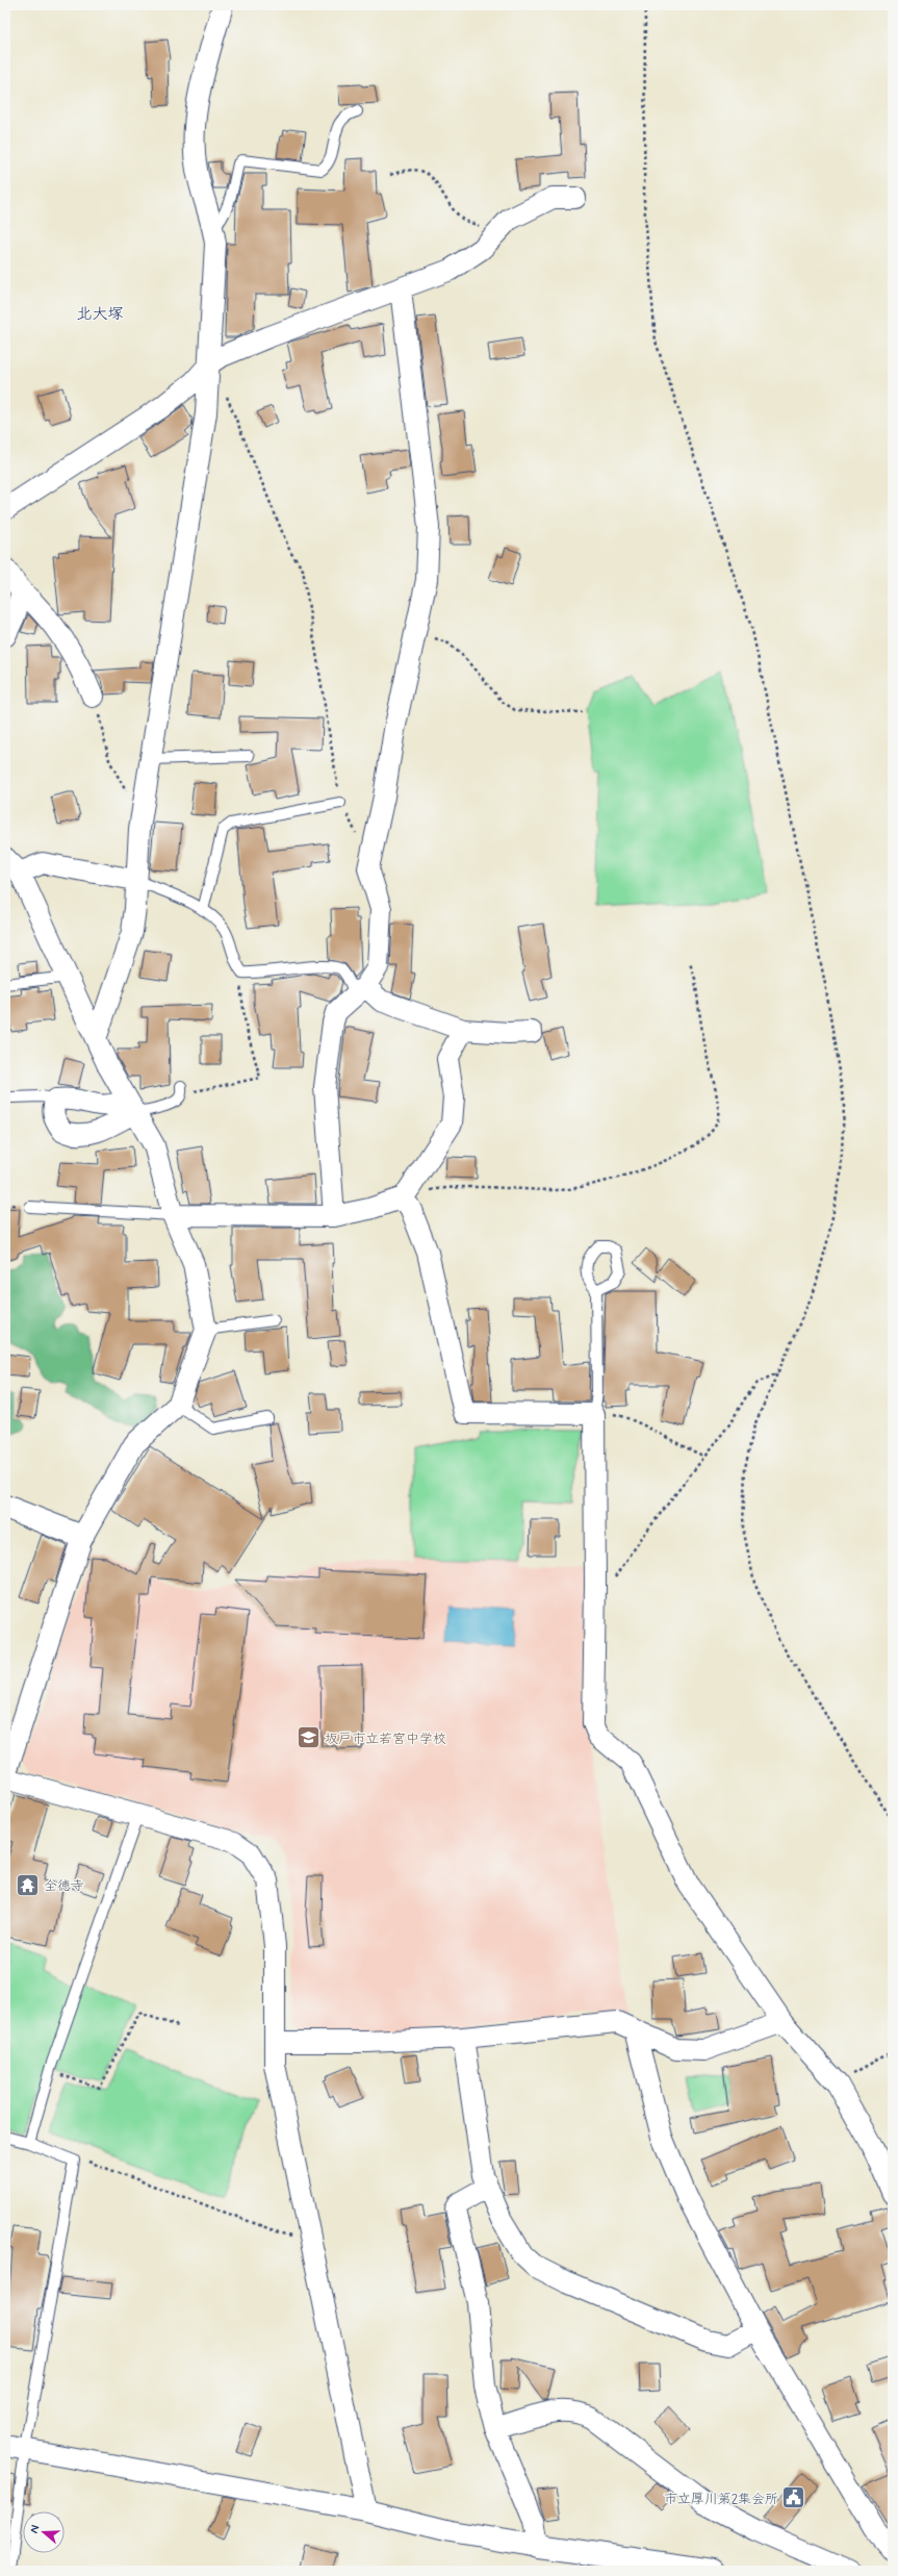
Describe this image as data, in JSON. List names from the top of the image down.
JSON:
{
  "districts": ["北大塚"],
  "places": {
    "school or university": ["坂戸市立若宮中学校"],
    "temple": ["全徳寺"],
    "public building": ["市立厚川第2集会所"]
  },
  "north": "left"
}
